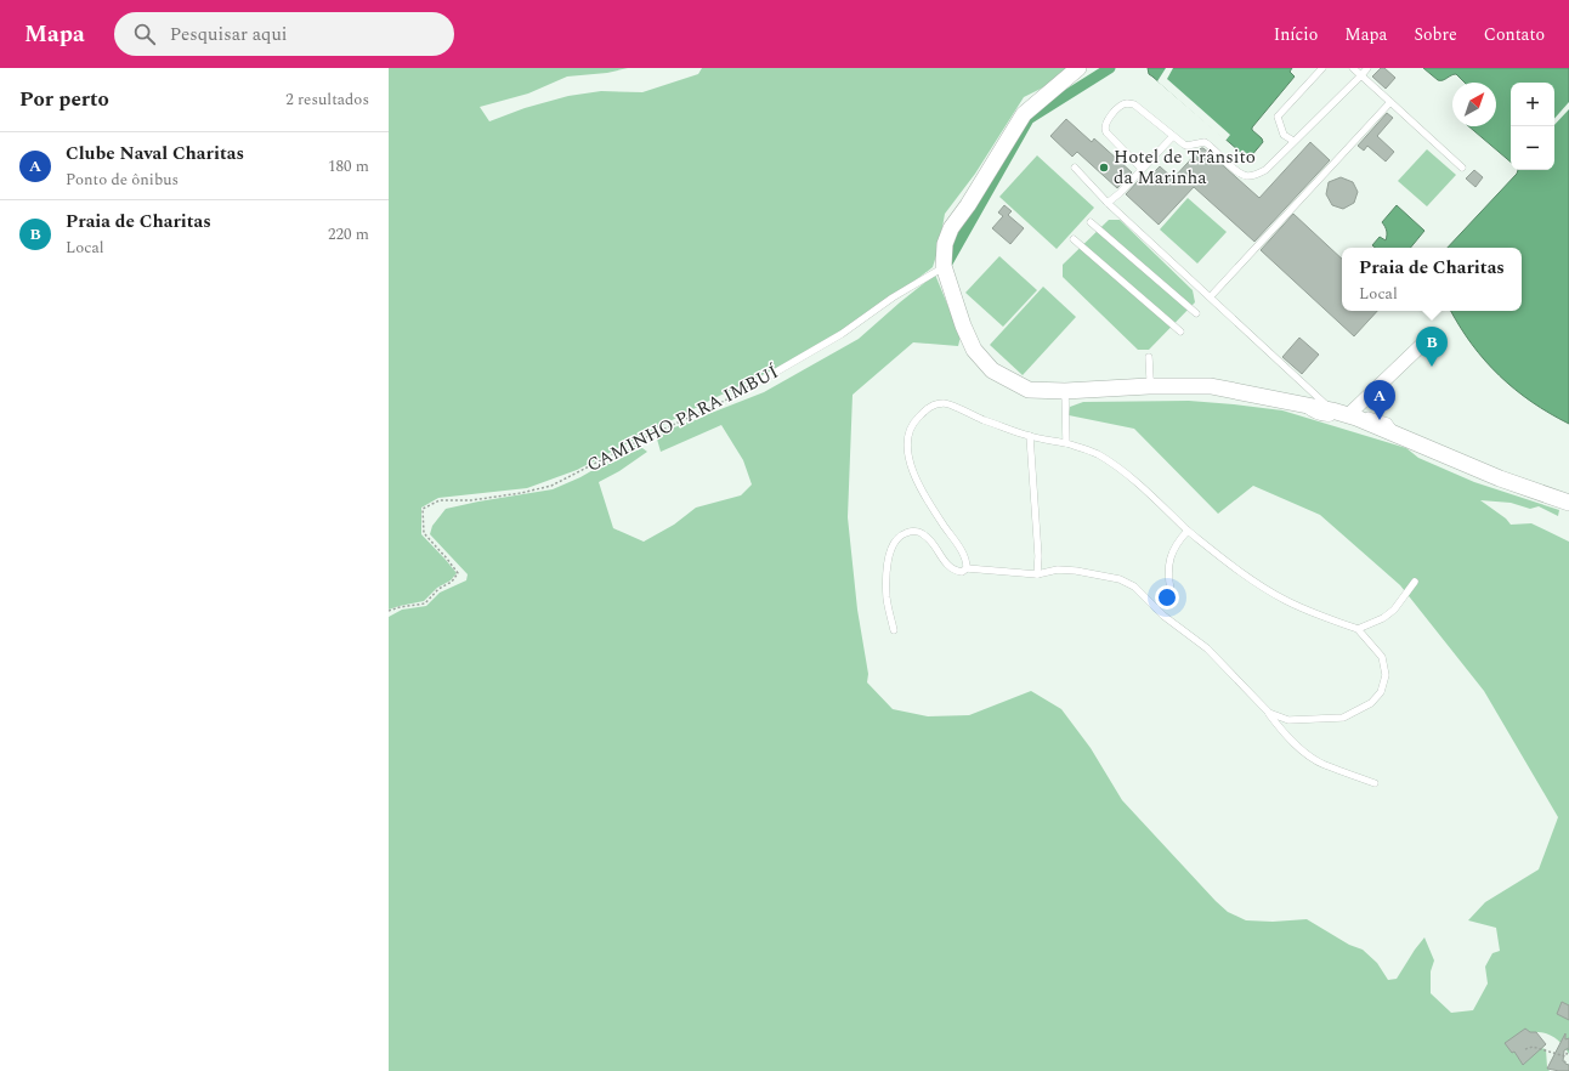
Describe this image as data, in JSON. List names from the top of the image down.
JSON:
{
  "streets": {
    "lane": ["CAMINHO PARA IMBUÍ"]
  },
  "places": ["Hotel de Trânsito da Marinha"],
  "north": "top right",
  "page": {
    "header": "Mapa",
    "search": "Pesquisar aqui",
    "nav": [
      "Início",
      "Mapa",
      "Sobre",
      "Contato"
    ],
    "heading": ["Por perto", "2 resultados"],
    "map_buttons": ["+", "−"],
    "list": [
      {
        "mark": "A",
        "name": "Clube Naval Charitas",
        "note": "Ponto de ônibus",
        "value": "180 m"
      },
      {
        "mark": "B",
        "name": "Praia de Charitas",
        "note": "Local",
        "value": "220 m"
      }
    ],
    "popup": ["Praia de Charitas", "Local"],
    "pins": ["B", "A"]
  }
}
